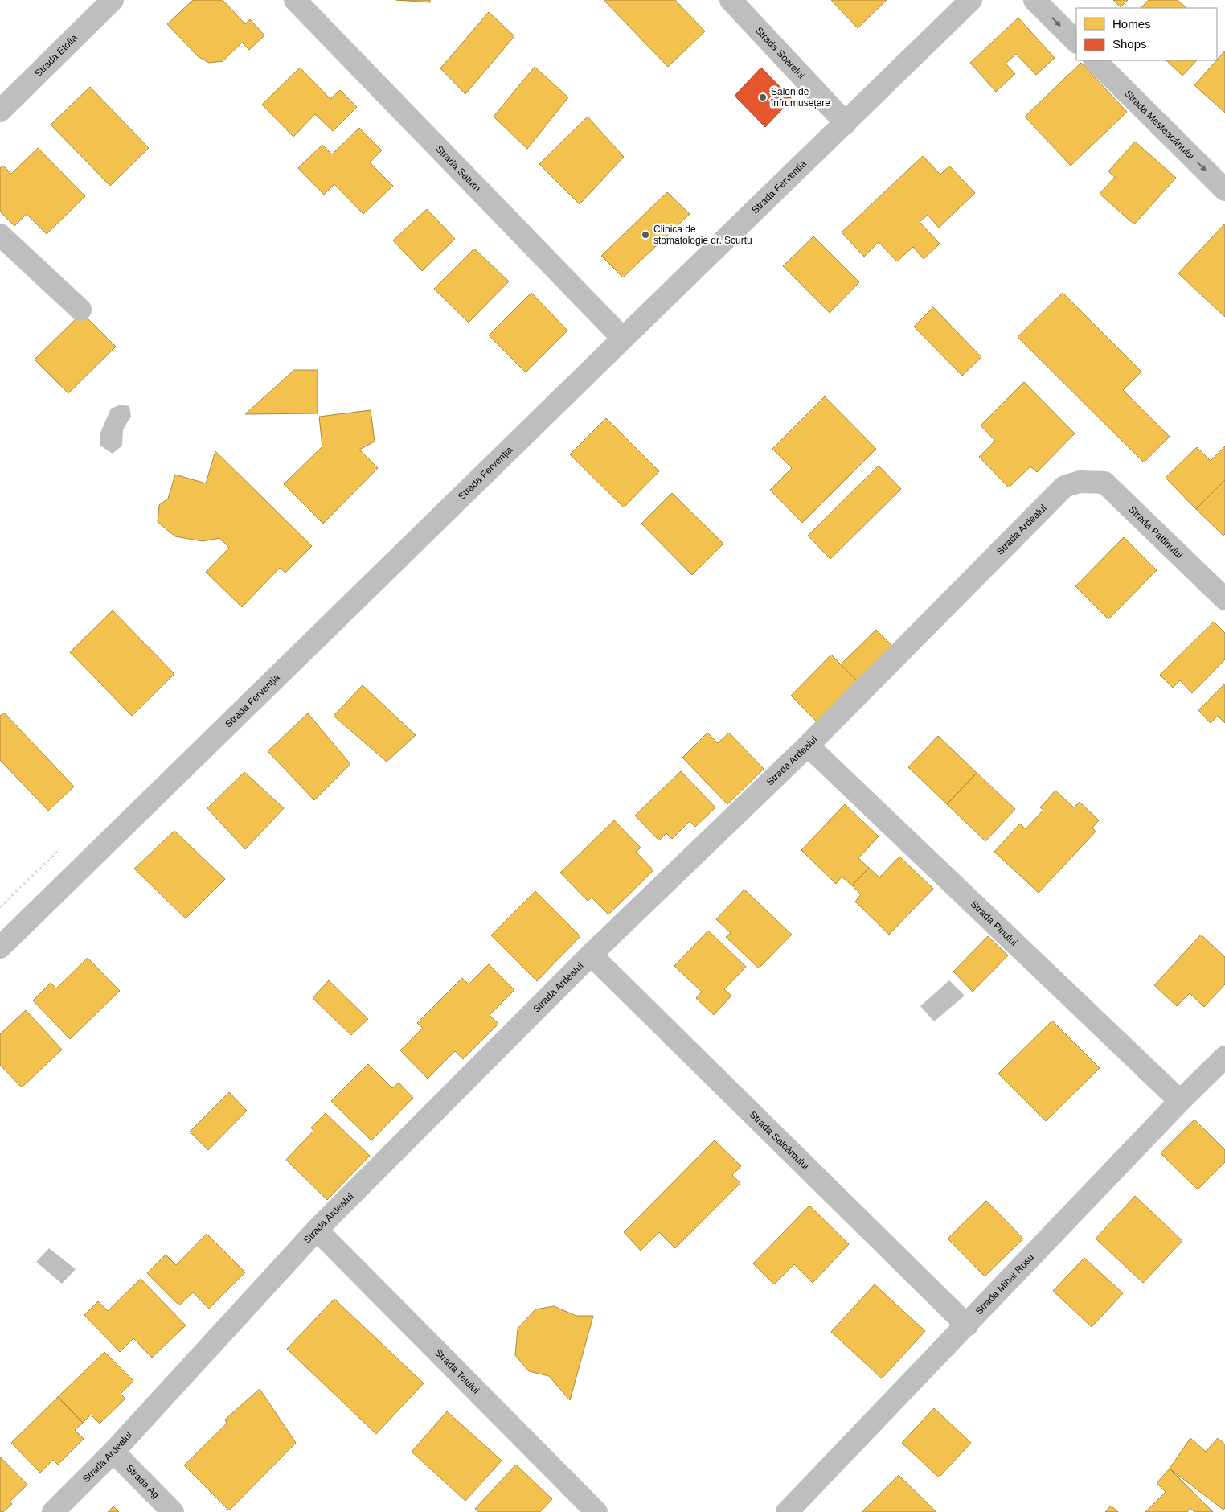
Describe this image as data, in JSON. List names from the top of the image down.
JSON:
{
  "streets": {
    "street": [
      "Strada Soarelui",
      "Strada Etolia",
      "Strada Mesteacănului",
      "Strada Saturn",
      "Strada Fervenția",
      "Strada Ardealul",
      "Strada Paltinului",
      "Strada Pinului",
      "Strada Salcâmului",
      "Strada Mihai Rusu",
      "Strada Teiului",
      "Strada Ag"
    ]
  },
  "crossings": [
    ["Strada Soarelui", "Strada Fervenția"],
    ["Strada Saturn", "Strada Fervenția"],
    ["Strada Ardealul", "Strada Paltinului"],
    ["Strada Ardealul", "Strada Pinului"],
    ["Strada Ardealul", "Strada Salcâmului"],
    ["Strada Ardealul", "Strada Teiului"],
    ["Strada Ardealul", "Strada Ag"],
    ["Strada Pinului", "Strada Mihai Rusu"],
    ["Strada Salcâmului", "Strada Mihai Rusu"]
  ],
  "one_way": ["Strada Mesteacănului"],
  "places": ["Salon de înfrumusețare", "Clinica de stomatologie dr. Scurtu"],
  "legend": ["Homes", "Shops"]
}
